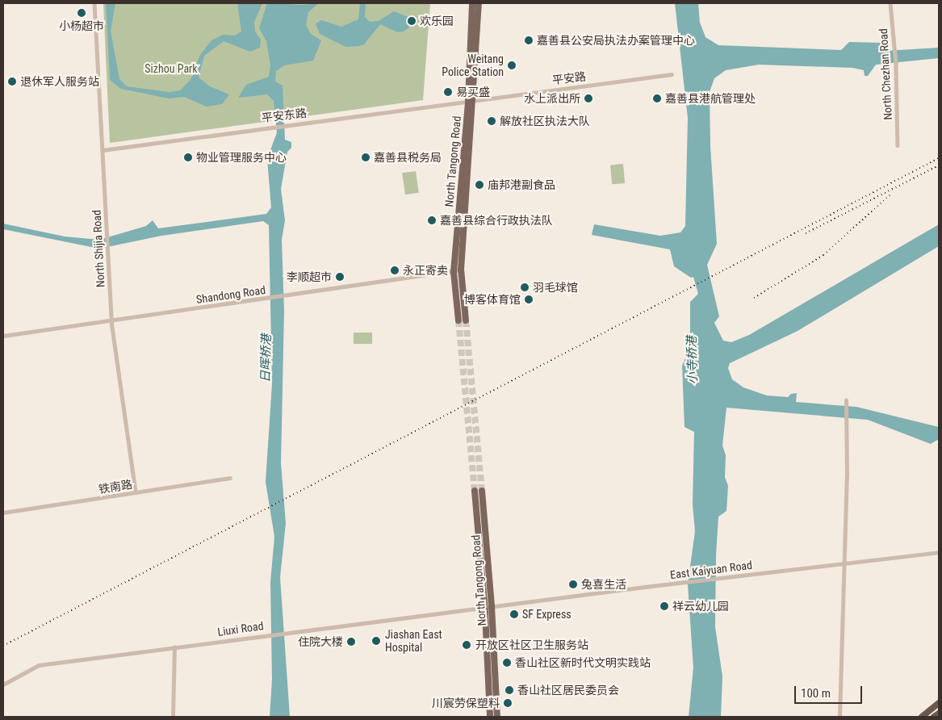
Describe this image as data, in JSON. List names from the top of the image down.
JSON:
{
  "streets": {
    "main road": ["North Tangong Road"],
    "street": [
      "North Chezhan Road",
      "平安路",
      "平安东路",
      "North Shijia Road",
      "Shandong Road",
      "铁南路",
      "East Kaiyuan Road",
      "Liuxi Road"
    ]
  },
  "crossings": [
    ["平安路", "平安东路"],
    ["平安路", "North Tangong Road"],
    ["平安东路", "North Tangong Road"],
    ["平安东路", "North Shijia Road"],
    ["North Tangong Road", "Shandong Road"],
    ["North Tangong Road", "East Kaiyuan Road"],
    ["North Tangong Road", "Liuxi Road"],
    ["North Shijia Road", "Shandong Road"],
    ["North Shijia Road", "铁南路"],
    ["East Kaiyuan Road", "Liuxi Road"]
  ],
  "water": ["日晖桥港", "小寺桥港"],
  "parks": ["Sizhou Park"],
  "places": [
    "小杨超市",
    "欢乐园",
    "嘉善县公安局执法办案管理中心",
    "Weitang Police Station",
    "退休军人服务站",
    "易买盛",
    "水上派出所",
    "嘉善县港航管理处",
    "解放社区执法大队",
    "物业管理服务中心",
    "嘉善县税务局",
    "庙邦港副食品",
    "嘉善县综合行政执法队",
    "永正寄卖",
    "李顺超市",
    "羽毛球馆",
    "博客体育馆",
    "兔喜生活",
    "祥云幼儿园",
    "SF Express",
    "Jiashan East Hospital",
    "住院大楼",
    "开放区社区卫生服务站",
    "香山社区新时代文明实践站",
    "香山社区居民委员会",
    "川宸劳保塑料"
  ],
  "scale_bar": "100 m"
}
